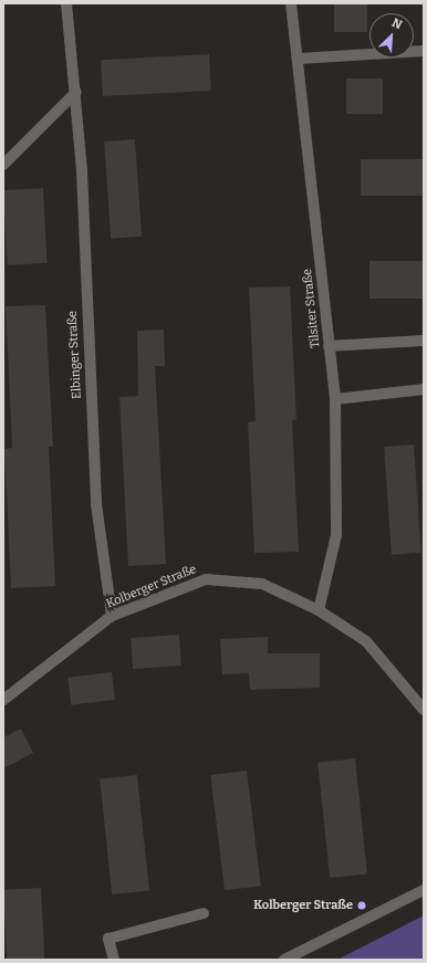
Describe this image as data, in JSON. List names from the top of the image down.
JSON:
{
  "streets": {
    "street": ["Tilsiter Straße", "Elbinger Straße", "Kolberger Straße"]
  },
  "crossings": [
    ["Tilsiter Straße", "Kolberger Straße"],
    ["Elbinger Straße", "Kolberger Straße"]
  ],
  "places": ["Kolberger Straße"],
  "north": "top right"
}
